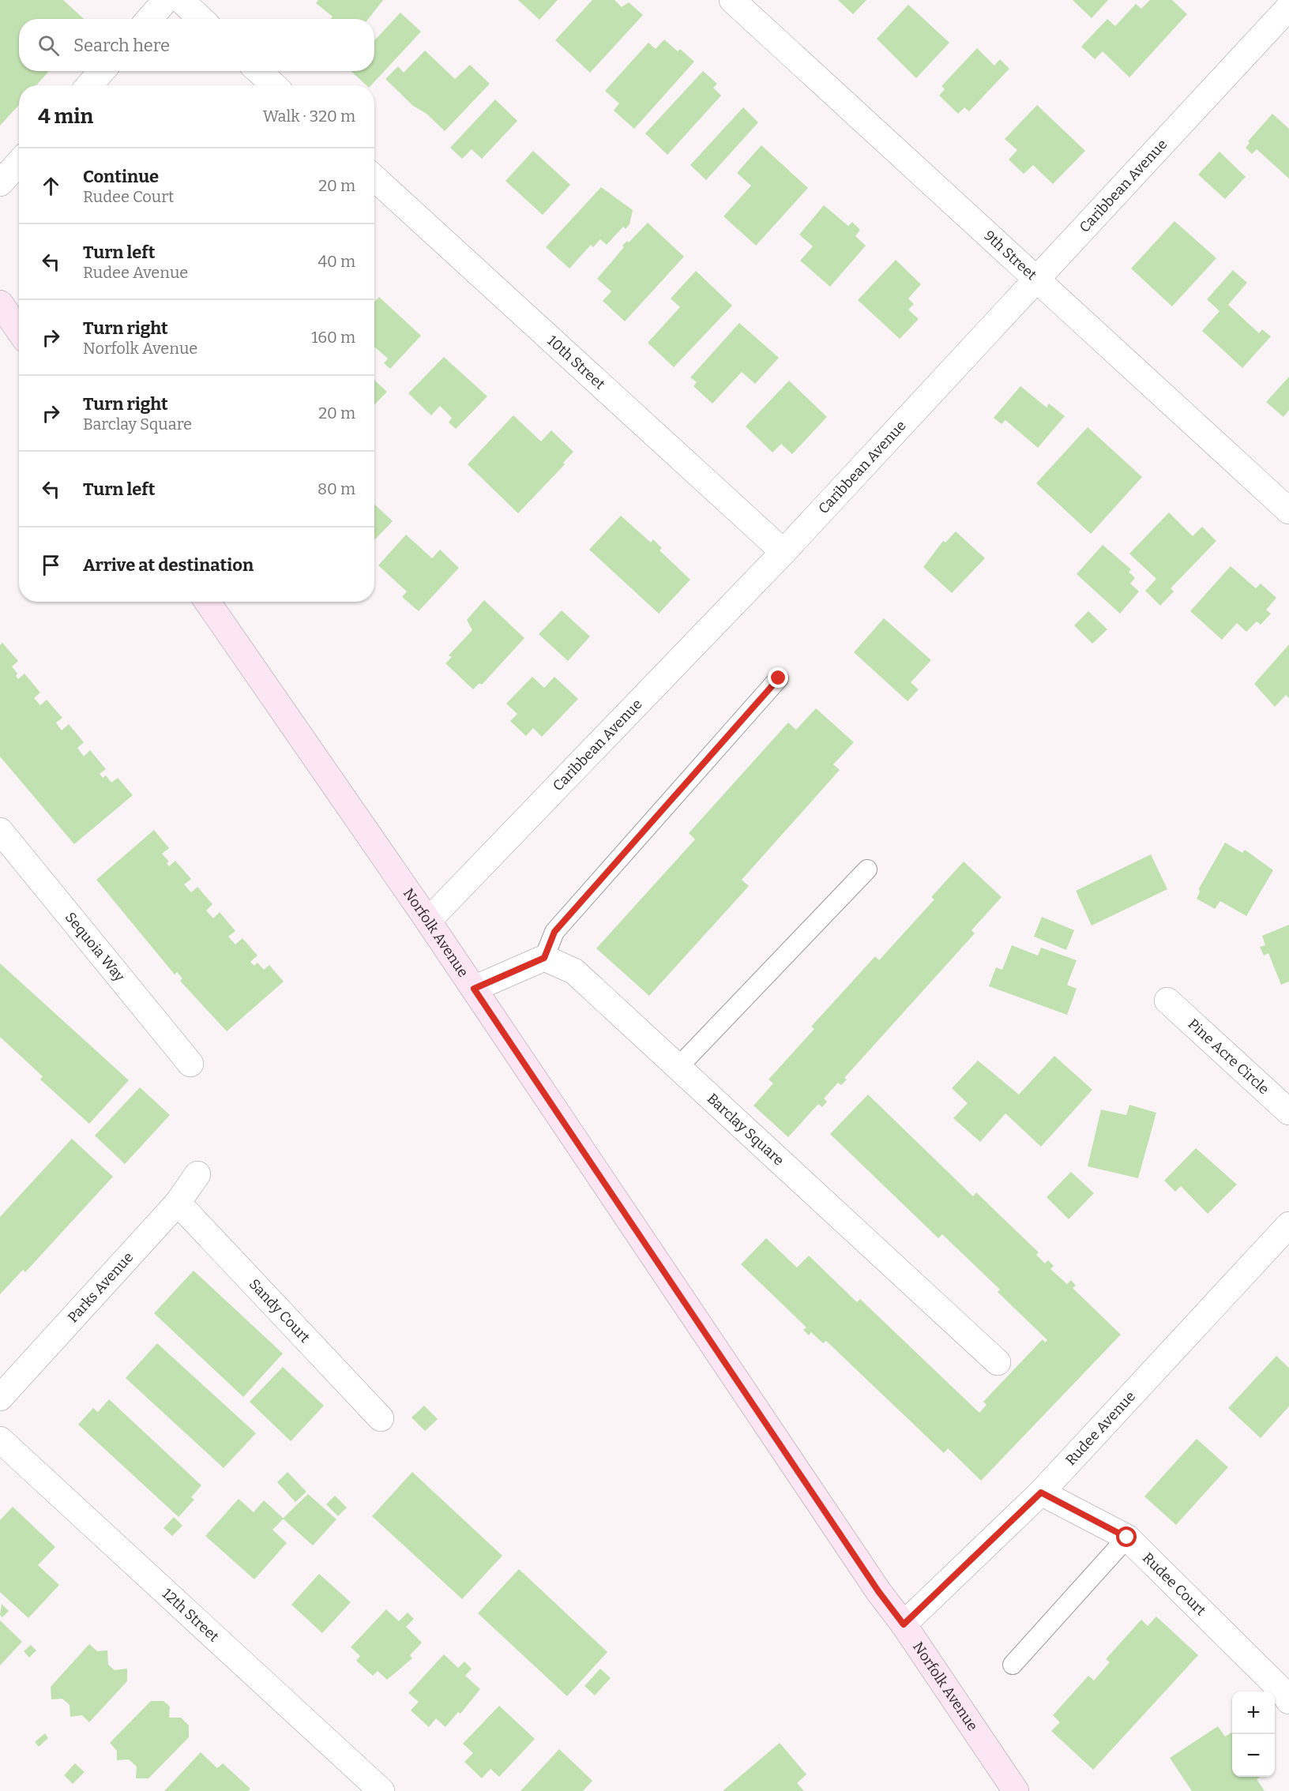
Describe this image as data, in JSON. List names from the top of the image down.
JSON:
{
  "streets": {
    "main road": ["Norfolk Avenue"],
    "street": [
      "Caribbean Avenue",
      "9th Street",
      "10th Street",
      "Sequoia Way",
      "Pine Acre Circle",
      "Barclay Square",
      "Parks Avenue",
      "Sandy Court",
      "Rudee Avenue",
      "Rudee Court",
      "12th Street"
    ]
  },
  "crossings": [
    ["Caribbean Avenue", "9th Street"],
    ["Caribbean Avenue", "10th Street"],
    ["Caribbean Avenue", "Norfolk Avenue"],
    ["Norfolk Avenue", "Rudee Avenue"],
    ["Parks Avenue", "Sandy Court"],
    ["Rudee Avenue", "Rudee Court"]
  ],
  "page": {
    "search": "Search here",
    "heading": ["4 min", "Walk · 320 m"],
    "list": [
      ["Continue", "Rudee Court", "20 m"],
      ["Turn left", "Rudee Avenue", "40 m"],
      ["Turn right", "Norfolk Avenue", "160 m"],
      ["Turn right", "Barclay Square", "20 m"],
      ["Turn left", "80 m"],
      "Arrive at destination"
    ],
    "map_buttons": ["+", "−"]
  }
}
